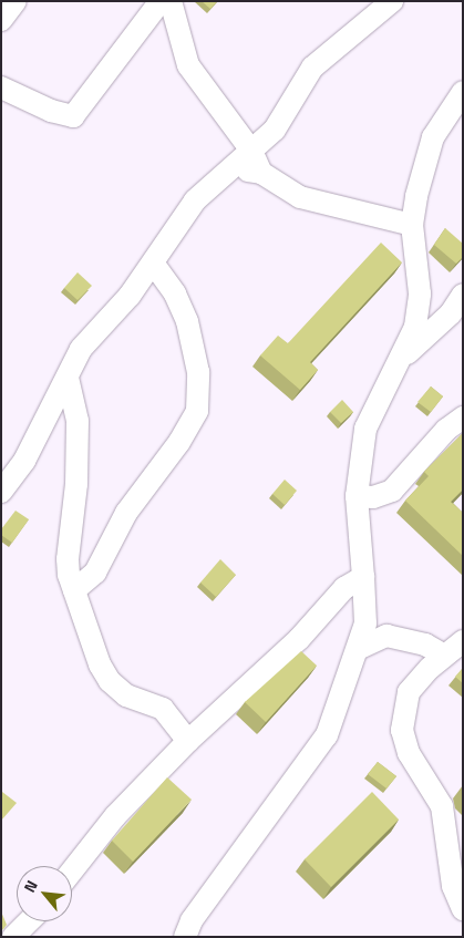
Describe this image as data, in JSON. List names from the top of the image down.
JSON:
{
  "north": "top left"
}
